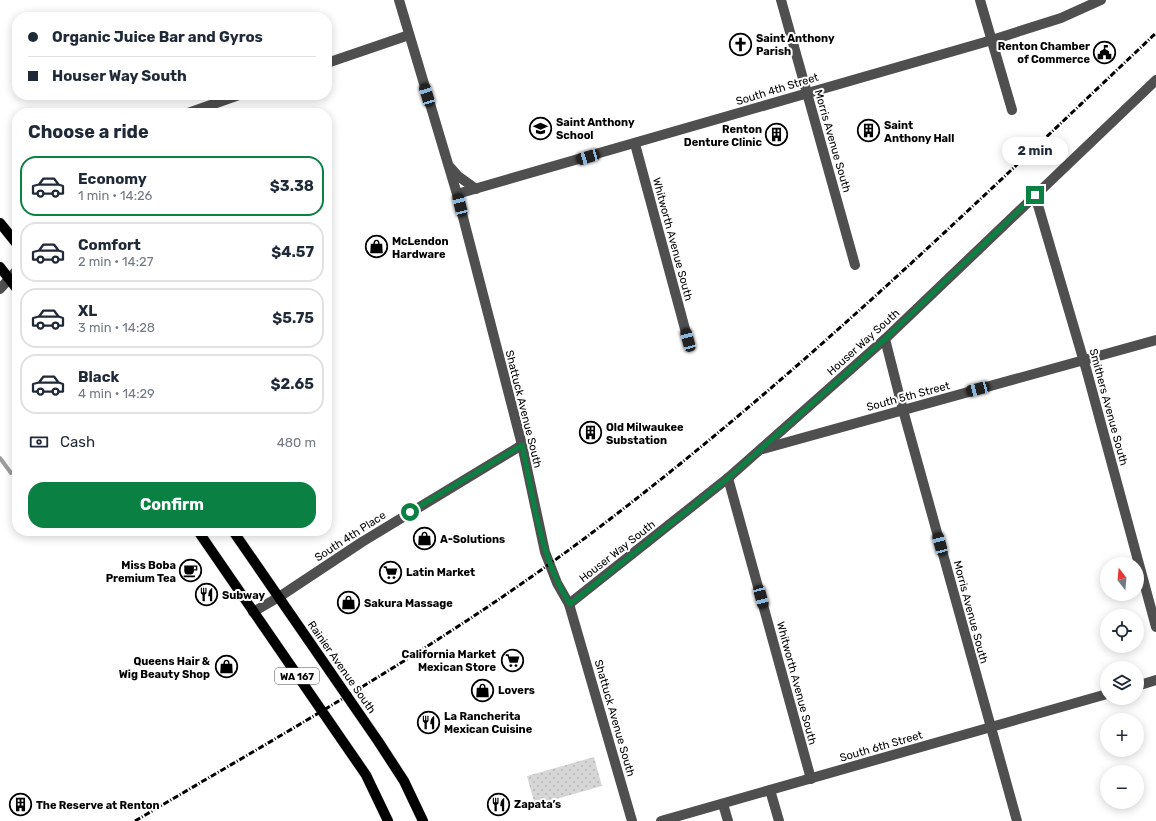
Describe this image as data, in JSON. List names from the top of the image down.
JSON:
{
  "streets": {
    "main road": ["Rainier Avenue South", "WA 167"],
    "street": [
      "South 4th Street",
      "Morris Avenue South",
      "Whitworth Avenue South",
      "Houser Way South",
      "South 5th Street",
      "Smithers Avenue South",
      "Shattuck Avenue South",
      "South 4th Place",
      "South 6th Street"
    ]
  },
  "crossings": [
    ["South 4th Street", "Morris Avenue South"],
    ["South 4th Street", "Whitworth Avenue South"],
    ["South 4th Street", "Shattuck Avenue South"],
    ["Morris Avenue South", "Houser Way South"],
    ["Morris Avenue South", "South 5th Street"],
    ["Morris Avenue South", "South 6th Street"],
    ["Whitworth Avenue South", "Houser Way South"],
    ["Whitworth Avenue South", "South 6th Street"],
    ["Houser Way South", "South 5th Street"],
    ["Houser Way South", "Smithers Avenue South"],
    ["Houser Way South", "Shattuck Avenue South"],
    ["South 5th Street", "Smithers Avenue South"],
    ["Shattuck Avenue South", "South 4th Place"],
    ["South 4th Place", "Rainier Avenue South"],
    ["South 4th Place", "WA 167"]
  ],
  "places": {
    "church": ["Saint Anthony Parish"],
    "public building": ["Renton Chamber of Commerce"],
    "school or university": ["Saint Anthony School"],
    "building": [
      "Saint Anthony Hall",
      "Renton Denture Clinic",
      "Old Milwaukee Substation",
      "The Reserve at Renton"
    ],
    "shop": [
      "McLendon Hardware",
      "A-Solutions",
      "Sakura Massage",
      "Queens Hair & Wig Beauty Shop",
      "Lovers"
    ],
    "cafe": ["Miss Boba Premium Tea"],
    "supermarket": ["Latin Market", "California Market Mexican Store"],
    "restaurant": ["Subway", "La Rancherita Mexican Cuisine", "Zapata’s"]
  },
  "north": "top",
  "page": {
    "banner": ["Organic Juice Bar and Gyros", "Houser Way South"],
    "heading": "Choose a ride",
    "bubble": "2 min",
    "list": [
      {
        "name": "Economy",
        "note": "1 min · 14:26",
        "value": "$3.38"
      },
      {
        "name": "Comfort",
        "note": "2 min · 14:27",
        "value": "$4.57"
      },
      {
        "name": "XL",
        "note": "3 min · 14:28",
        "value": "$5.75"
      },
      {
        "name": "Black",
        "note": "4 min · 14:29",
        "value": "$2.65"
      }
    ],
    "pay": ["Cash", "480 m"],
    "buttons": "Confirm",
    "map_buttons": ["+", "−"]
  }
}
